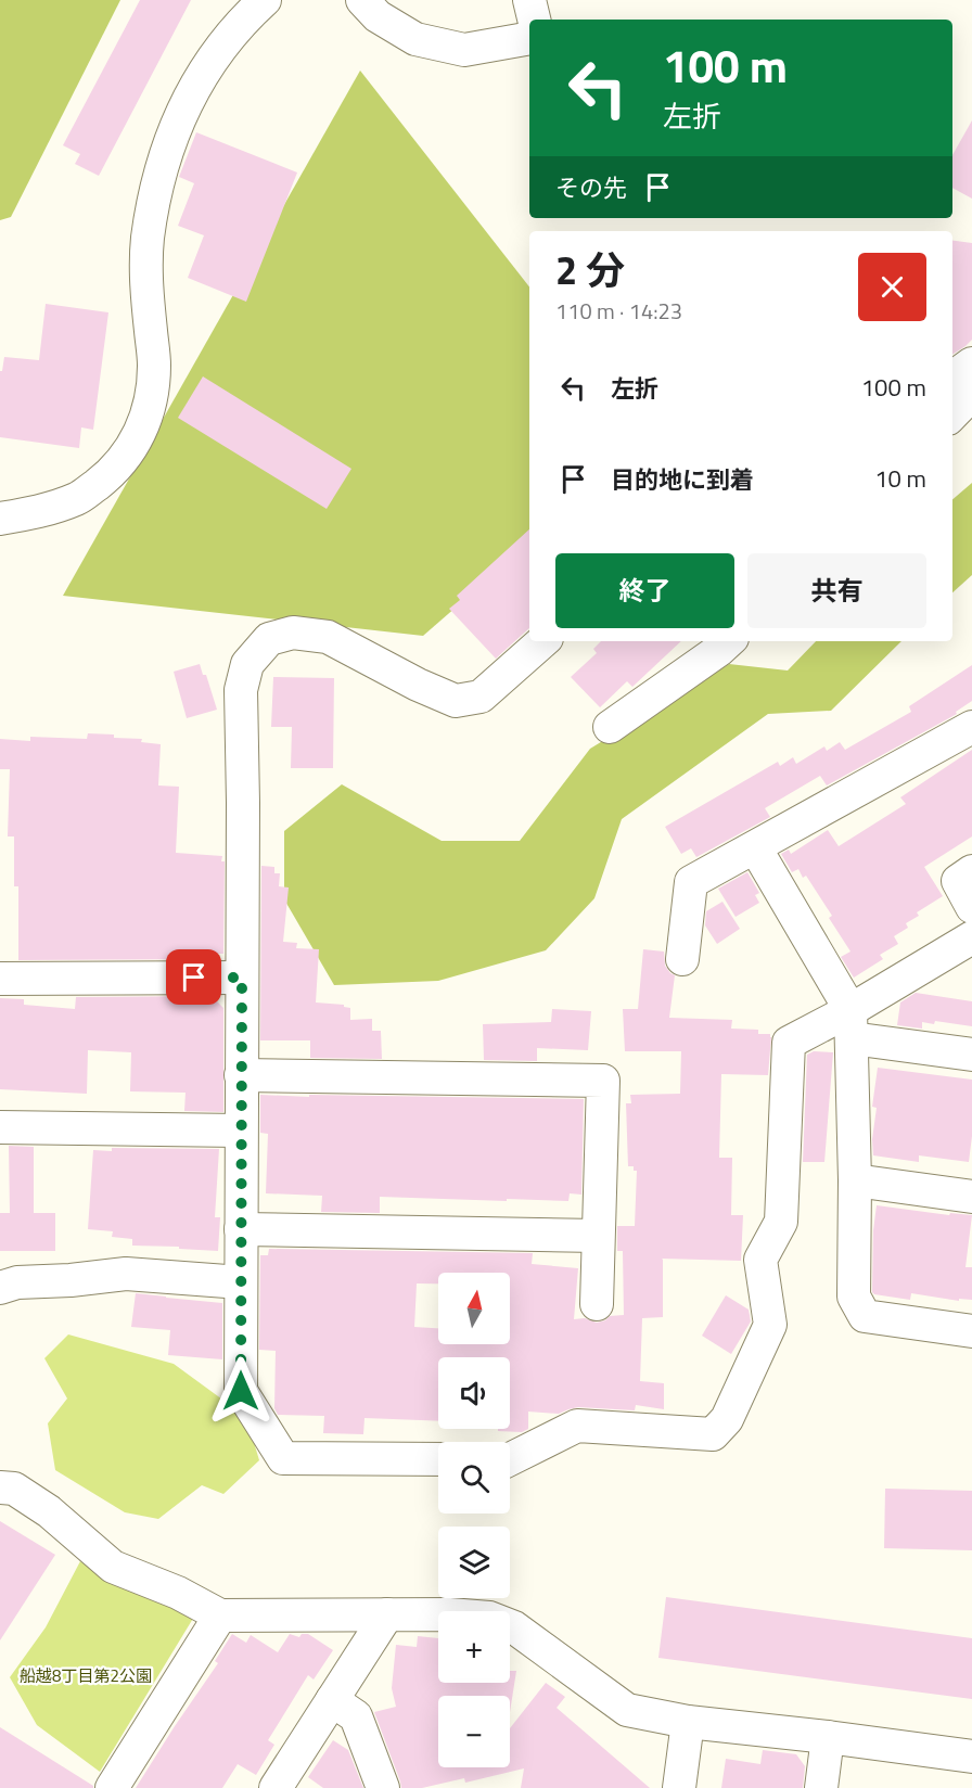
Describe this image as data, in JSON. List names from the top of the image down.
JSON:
{
  "parks": ["船越8丁目第2公園"],
  "north": "top",
  "page": {
    "turn": ["100 m", "左折"],
    "then": "その先",
    "heading": ["2 分", "110 m · 14:23"],
    "list": [
      {
        "name": "左折",
        "value": "100 m"
      },
      {
        "name": "目的地に到着",
        "value": "10 m"
      }
    ],
    "buttons": ["終了", "共有"],
    "map_buttons": ["+", "−"]
  }
}
